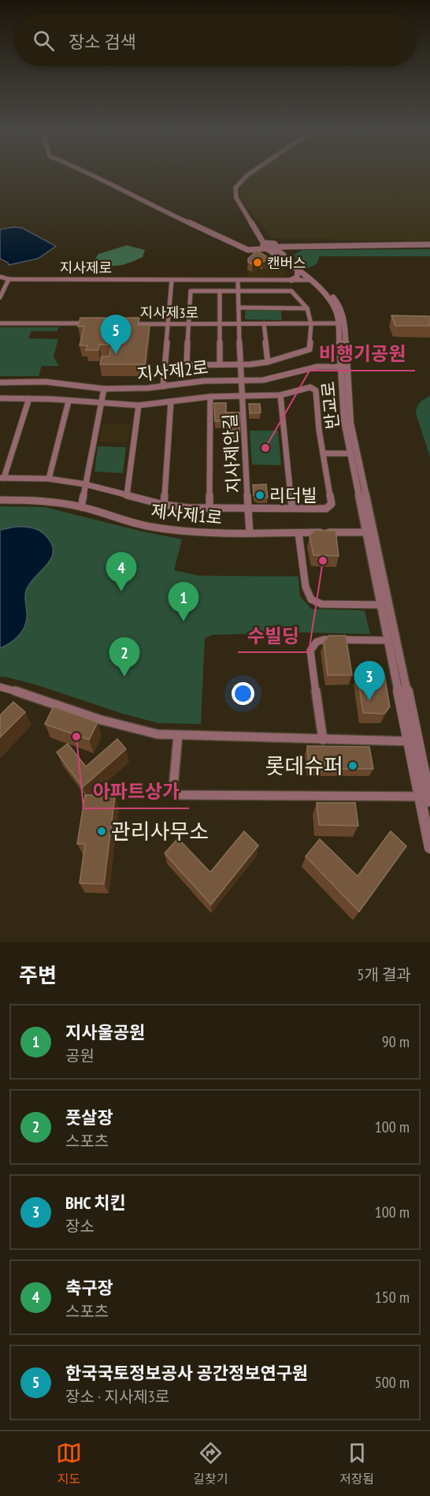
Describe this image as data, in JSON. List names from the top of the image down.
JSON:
{
  "streets": {
    "street": [
      "지사제로",
      "지사제3로",
      "지사제2로",
      "반교로",
      "지사제안길",
      "제사제1로"
    ]
  },
  "crossings": [
    ["지사제로", "반교로"],
    ["지사제3로", "반교로"],
    ["지사제2로", "반교로"],
    ["반교로", "제사제1로"]
  ],
  "places": [
    "캔버스",
    "비행기공원",
    "리더빌",
    "수빌딩",
    "아파트상가",
    "롯데슈퍼",
    "관리사무소"
  ],
  "page": {
    "search": "장소 검색",
    "pins": [
      "5",
      "4",
      "1",
      "2",
      "3"
    ],
    "heading": ["주변", "5개 결과"],
    "list": [
      {
        "mark": "1",
        "name": "지사울공원",
        "note": "공원",
        "value": "90 m"
      },
      {
        "mark": "2",
        "name": "풋살장",
        "note": "스포츠",
        "value": "100 m"
      },
      {
        "mark": "3",
        "name": "BHC 치킨",
        "note": "장소",
        "value": "100 m"
      },
      {
        "mark": "4",
        "name": "축구장",
        "note": "스포츠",
        "value": "150 m"
      },
      {
        "mark": "5",
        "name": "한국국토정보공사 공간정보연구원",
        "note": "장소 · 지사제3로",
        "value": "500 m"
      }
    ],
    "nav": ["지도", "길찾기", "저장됨"]
  }
}
